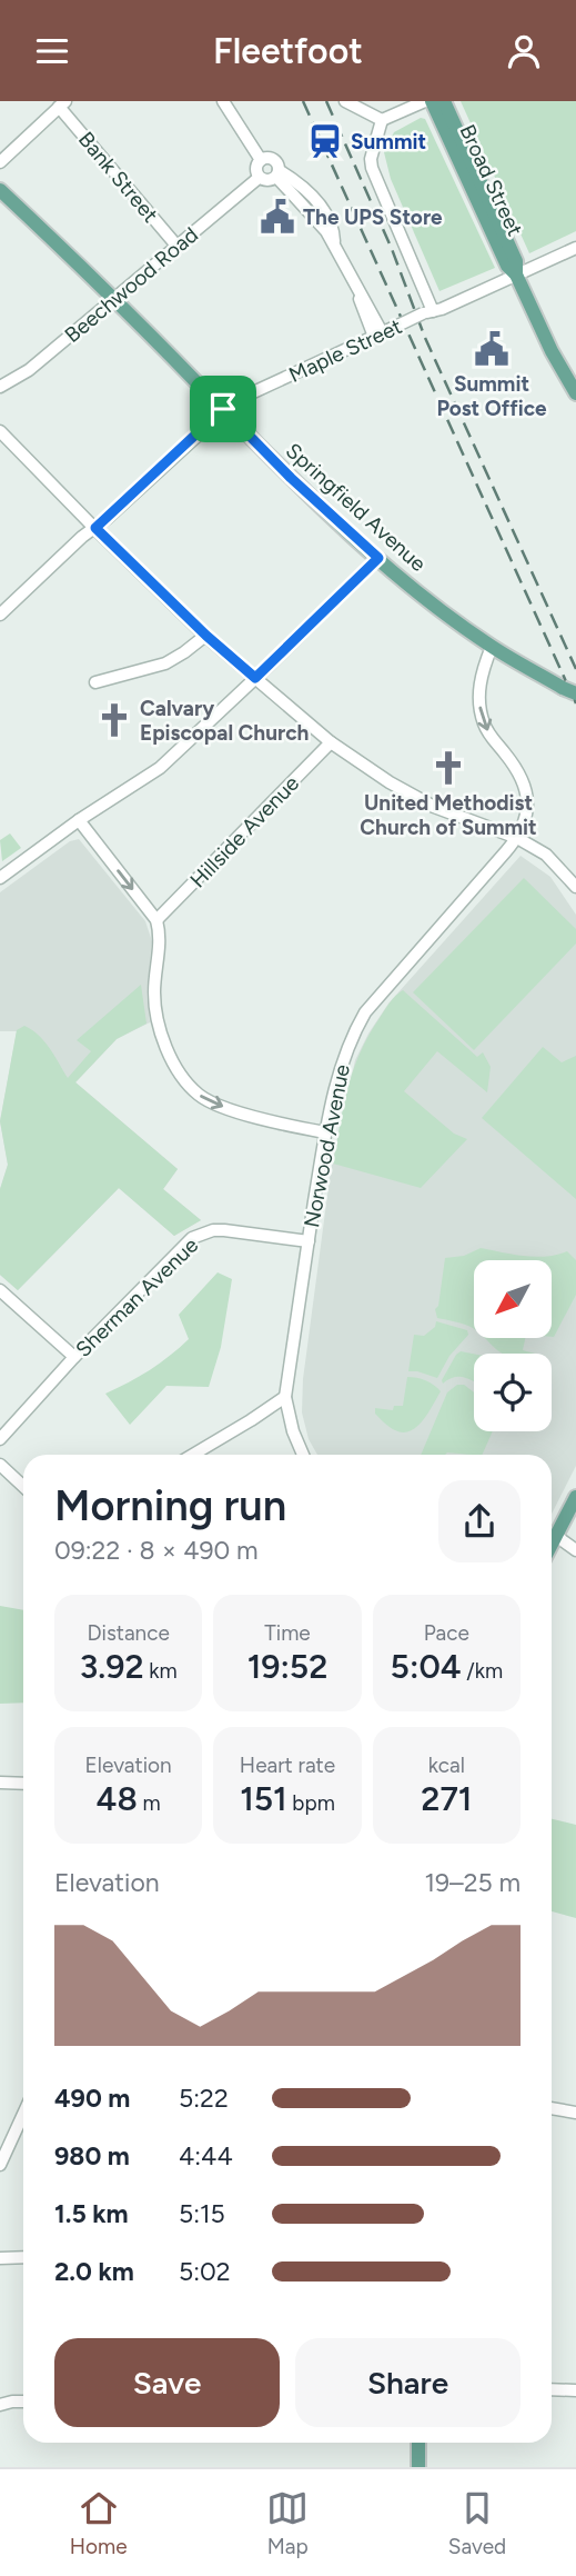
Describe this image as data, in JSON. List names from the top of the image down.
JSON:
{
  "streets": {
    "main road": ["Broad Street", "Springfield Avenue"],
    "street": [
      "Bank Street",
      "Beechwood Road",
      "Maple Street",
      "Hillside Avenue",
      "Norwood Avenue",
      "Sherman Avenue"
    ]
  },
  "crossings": [
    ["Bank Street", "Beechwood Road"],
    ["Broad Street", "Maple Street"],
    ["Beechwood Road", "Springfield Avenue"],
    ["Maple Street", "Springfield Avenue"],
    ["Norwood Avenue", "Sherman Avenue"]
  ],
  "places": {
    "station": ["Summit"],
    "public building": ["The UPS Store", "Summit Post Office"],
    "church": ["Calvary Episcopal Church", "United Methodist Church of Summit"]
  },
  "north": "bottom left",
  "page": {
    "header": "Fleetfoot",
    "heading": ["Morning run", "09:22 · 8 × 490 m"],
    "stats": [
      ["Distance", "3.92 km"],
      ["Time", "19:52"],
      ["Pace", "5:04 /km"],
      ["Elevation", "48 m"],
      ["Heart rate", "151 bpm"],
      ["kcal", "271"]
    ],
    "chart": ["Elevation", "19–25 m"],
    "list": [
      {
        "name": "490 m",
        "note": "5:22"
      },
      {
        "name": "980 m",
        "note": "4:44"
      },
      {
        "name": "1.5 km",
        "note": "5:15"
      },
      {
        "name": "2.0 km",
        "note": "5:02"
      }
    ],
    "buttons": ["Save", "Share"],
    "tabs": ["Home", "Map", "Saved"]
  }
}
